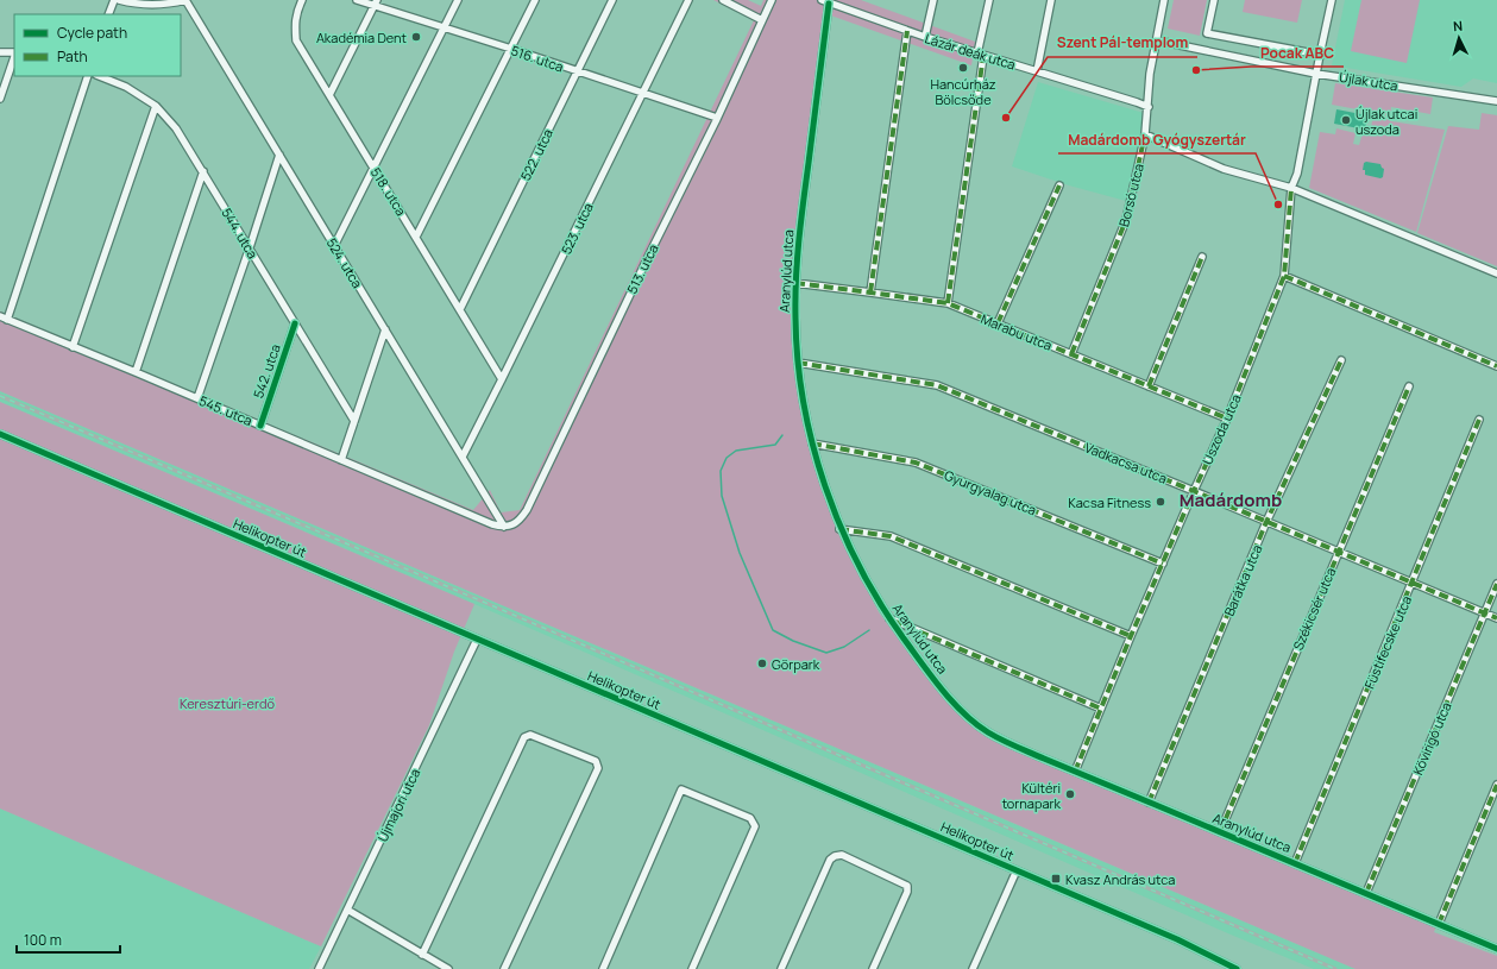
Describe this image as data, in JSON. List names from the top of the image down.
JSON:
{
  "streets": {
    "street": [
      "Lázár deák utca",
      "516. utca",
      "Újlak utca",
      "522. utca",
      "518. utca",
      "Borsó utca",
      "523. utca",
      "544. utca",
      "524. utca",
      "513. utca",
      "Aranylúd utca",
      "Marabu utca",
      "542. utca",
      "545. utca",
      "Uszoda utca",
      "Vadkacsa utca",
      "Gyurgyalag utca",
      "Helikopter út",
      "Barátka utca",
      "Székicsér utca",
      "Füstifecske utca",
      "Kövirigó utca",
      "Újmajori utca"
    ]
  },
  "crossings": [
    ["Lázár deák utca", "Borsó utca"],
    ["Lázár deák utca", "Aranylúd utca"],
    ["516. utca", "522. utca"],
    ["516. utca", "523. utca"],
    ["516. utca", "513. utca"],
    ["Újlak utca", "Borsó utca"],
    ["Újlak utca", "Uszoda utca"],
    ["522. utca", "518. utca"],
    ["518. utca", "523. utca"],
    ["Borsó utca", "Marabu utca"],
    ["523. utca", "524. utca"],
    ["544. utca", "542. utca"],
    ["524. utca", "513. utca"],
    ["524. utca", "545. utca"],
    ["513. utca", "545. utca"],
    ["Aranylúd utca", "Marabu utca"],
    ["Aranylúd utca", "Uszoda utca"],
    ["Aranylúd utca", "Vadkacsa utca"],
    ["Aranylúd utca", "Gyurgyalag utca"],
    ["Aranylúd utca", "Barátka utca"],
    ["Aranylúd utca", "Székicsér utca"],
    ["Aranylúd utca", "Füstifecske utca"],
    ["Aranylúd utca", "Kövirigó utca"],
    ["Marabu utca", "Uszoda utca"],
    ["542. utca", "545. utca"],
    ["Uszoda utca", "Vadkacsa utca"],
    ["Uszoda utca", "Gyurgyalag utca"],
    ["Vadkacsa utca", "Barátka utca"],
    ["Vadkacsa utca", "Székicsér utca"],
    ["Vadkacsa utca", "Füstifecske utca"],
    ["Vadkacsa utca", "Kövirigó utca"],
    ["Helikopter út", "Újmajori utca"]
  ],
  "districts": ["Madárdomb"],
  "parks": ["Keresztúri-erdő"],
  "places": {
    "other": [
      "Akadémia Dent",
      "Hancúrház Bölcsőde",
      "Pocak ABC",
      "Szent Pál-templom",
      "Újlak utcai uszoda",
      "Madárdomb Gyógyszertár",
      "Kacsa Fitness",
      "Görpark",
      "Kültéri tornapark"
    ],
    "transit": ["Kvasz András utca"]
  },
  "legend": ["Cycle path", "Path"],
  "scale_bar": "100 m",
  "north": "top"
}
